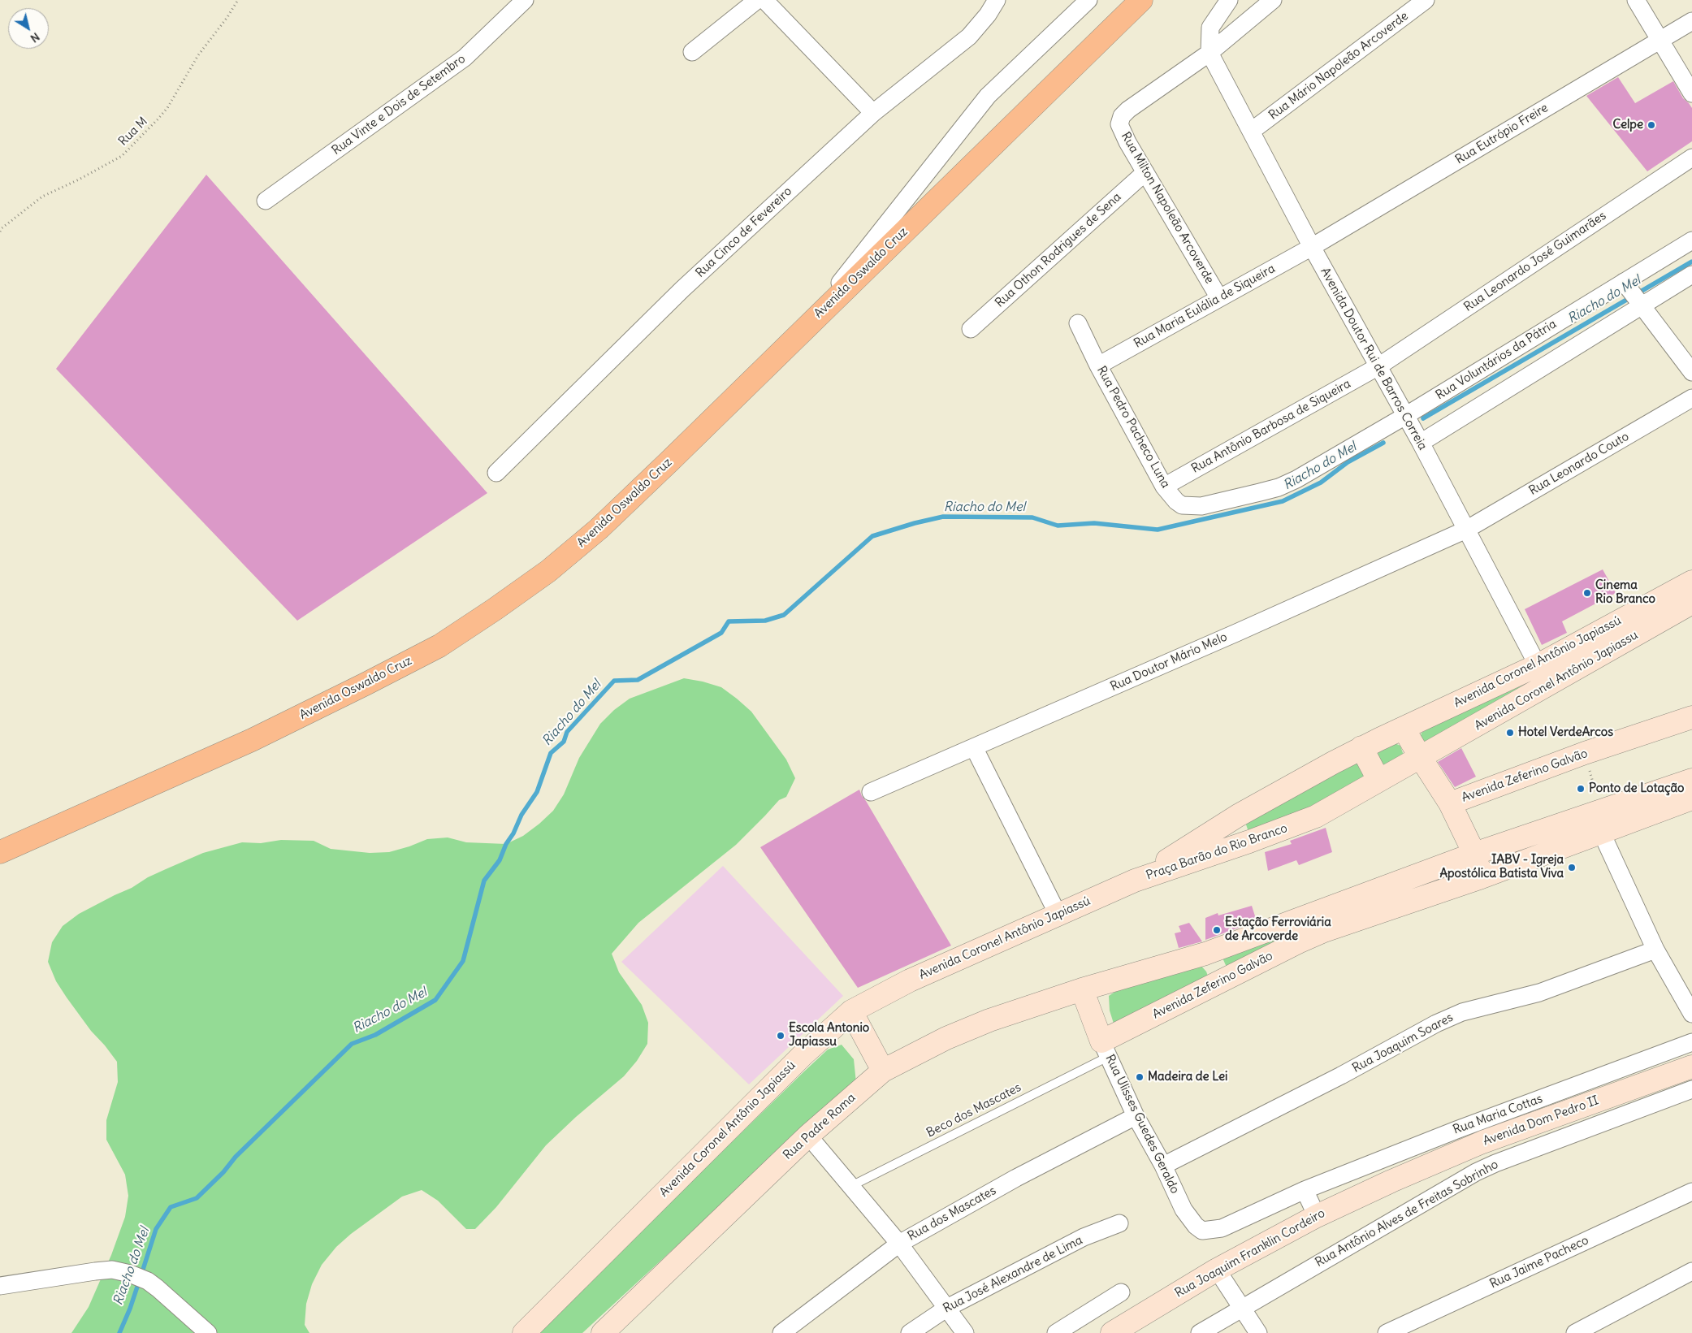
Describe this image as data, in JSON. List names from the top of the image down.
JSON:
{
  "streets": {
    "highway": ["Avenida Oswaldo Cruz"],
    "street": [
      "Rua Mário Napoleão Arcoverde",
      "Rua Vinte e Dois de Setembro",
      "Rua Eutrópio Freire",
      "Rua Milton Napoleão Arcoverde",
      "Rua Cinco de Fevereiro",
      "Rua Othon Rodrigues de Sena",
      "Rua Leonardo José Guimarães",
      "Rua Maria Eulália de Siqueira",
      "Avenida Doutor Rui de Barros Correia",
      "Rua Voluntários da Pátria",
      "Rua Antônio Barbosa de Siqueira",
      "Rua Pedro Pacheco Luna",
      "Rua Leonardo Couto",
      "Rua Doutor Mário Melo",
      "Avenida Coronel Antônio Japiassú",
      "Avenida Coronel Antônio Japiassu",
      "Avenida Zeferino Galvão",
      "Praça Barão do Rio Branco",
      "Rua Joaquim Soares",
      "Rua Maria Cottas",
      "Avenida Dom Pedro II",
      "Rua Ulisses Guedes Geraldo",
      "Rua Padre Roma",
      "Rua dos Mascates",
      "Rua Antônio Alves de Freitas Sobrinho",
      "Rua Joaquim Franklin Cordeiro",
      "Rua Jaime Pacheco",
      "Rua José Alexandre de Lima"
    ],
    "lane": ["Beco dos Mascates"],
    "path": ["Rua M"]
  },
  "crossings": [
    ["Rua Mário Napoleão Arcoverde", "Avenida Doutor Rui de Barros Correia"],
    ["Rua Eutrópio Freire", "Rua Maria Eulália de Siqueira"],
    ["Rua Eutrópio Freire", "Avenida Doutor Rui de Barros Correia"],
    ["Rua Milton Napoleão Arcoverde", "Rua Othon Rodrigues de Sena"],
    ["Rua Milton Napoleão Arcoverde", "Rua Maria Eulália de Siqueira"],
    ["Rua Milton Napoleão Arcoverde", "Avenida Doutor Rui de Barros Correia"],
    ["Rua Leonardo José Guimarães", "Avenida Doutor Rui de Barros Correia"],
    ["Rua Leonardo José Guimarães", "Rua Antônio Barbosa de Siqueira"],
    ["Rua Maria Eulália de Siqueira", "Avenida Doutor Rui de Barros Correia"],
    ["Rua Maria Eulália de Siqueira", "Rua Pedro Pacheco Luna"],
    ["Avenida Doutor Rui de Barros Correia", "Rua Voluntários da Pátria"],
    ["Avenida Doutor Rui de Barros Correia", "Rua Antônio Barbosa de Siqueira"],
    ["Avenida Doutor Rui de Barros Correia", "Rua Pedro Pacheco Luna"],
    ["Avenida Doutor Rui de Barros Correia", "Rua Leonardo Couto"],
    ["Avenida Doutor Rui de Barros Correia", "Rua Doutor Mário Melo"],
    ["Avenida Doutor Rui de Barros Correia", "Avenida Coronel Antônio Japiassú"],
    ["Rua Voluntários da Pátria", "Rua Pedro Pacheco Luna"],
    ["Rua Antônio Barbosa de Siqueira", "Rua Pedro Pacheco Luna"],
    ["Rua Leonardo Couto", "Rua Doutor Mário Melo"],
    ["Avenida Coronel Antônio Japiassú", "Praça Barão do Rio Branco"],
    ["Avenida Coronel Antônio Japiassu", "Praça Barão do Rio Branco"],
    ["Avenida Zeferino Galvão", "Beco dos Mascates"],
    ["Avenida Zeferino Galvão", "Rua Ulisses Guedes Geraldo"],
    ["Avenida Zeferino Galvão", "Rua Padre Roma"],
    ["Rua Joaquim Soares", "Rua Ulisses Guedes Geraldo"],
    ["Beco dos Mascates", "Rua Ulisses Guedes Geraldo"],
    ["Rua Maria Cottas", "Rua Ulisses Guedes Geraldo"],
    ["Avenida Dom Pedro II", "Rua Joaquim Franklin Cordeiro"],
    ["Rua Ulisses Guedes Geraldo", "Rua Padre Roma"],
    ["Rua Ulisses Guedes Geraldo", "Rua dos Mascates"]
  ],
  "water": ["Riacho do Mel"],
  "places": [
    "Celpe",
    "Cinema Rio Branco",
    "Hotel VerdeArcos",
    "Ponto de Lotação",
    "IABV - Igreja Apostólica Batista Viva",
    "Estação Ferroviária de Arcoverde",
    "Escola Antonio Japiassu",
    "Madeira de Lei"
  ],
  "north": "bottom right"
}
